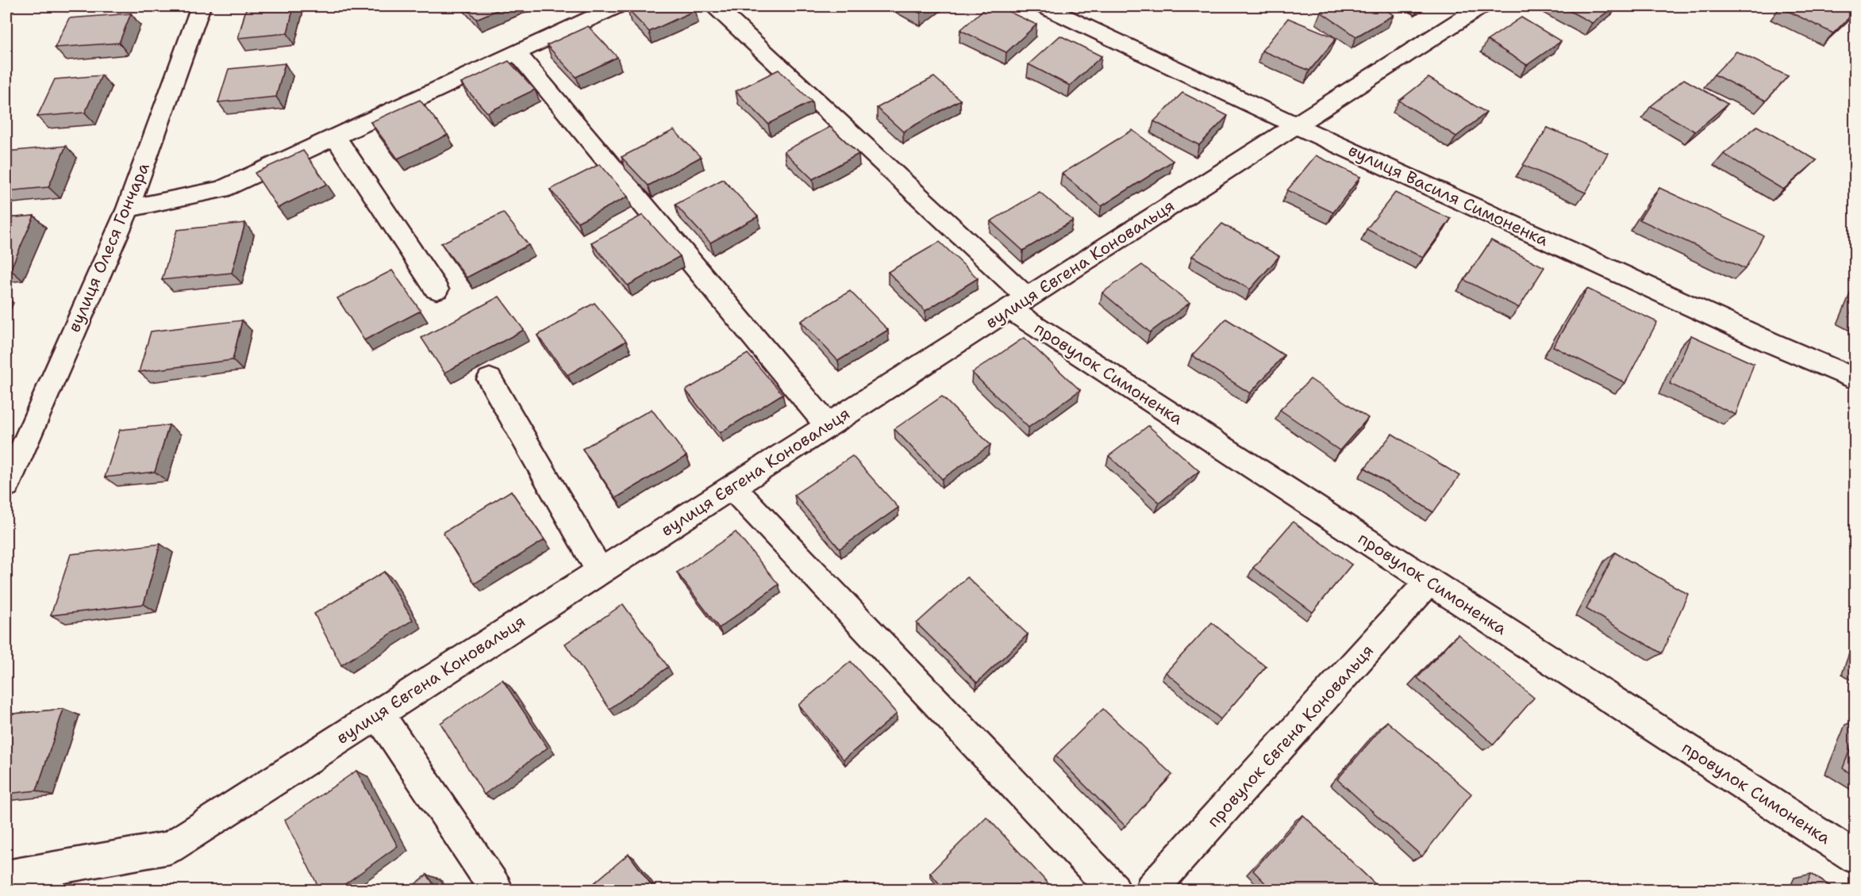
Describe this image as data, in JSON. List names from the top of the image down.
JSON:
{
  "streets": {
    "street": [
      "вулиця Василя Симоненка",
      "вулиця Олеся Гончара",
      "вулиця Євгена Коновальця",
      "провулок Симоненка",
      "провулок Євгена Коновальця"
    ]
  },
  "crossings": [
    ["вулиця Василя Симоненка", "вулиця Євгена Коновальця"],
    ["вулиця Євгена Коновальця", "провулок Симоненка"],
    ["провулок Симоненка", "провулок Євгена Коновальця"]
  ]
}
